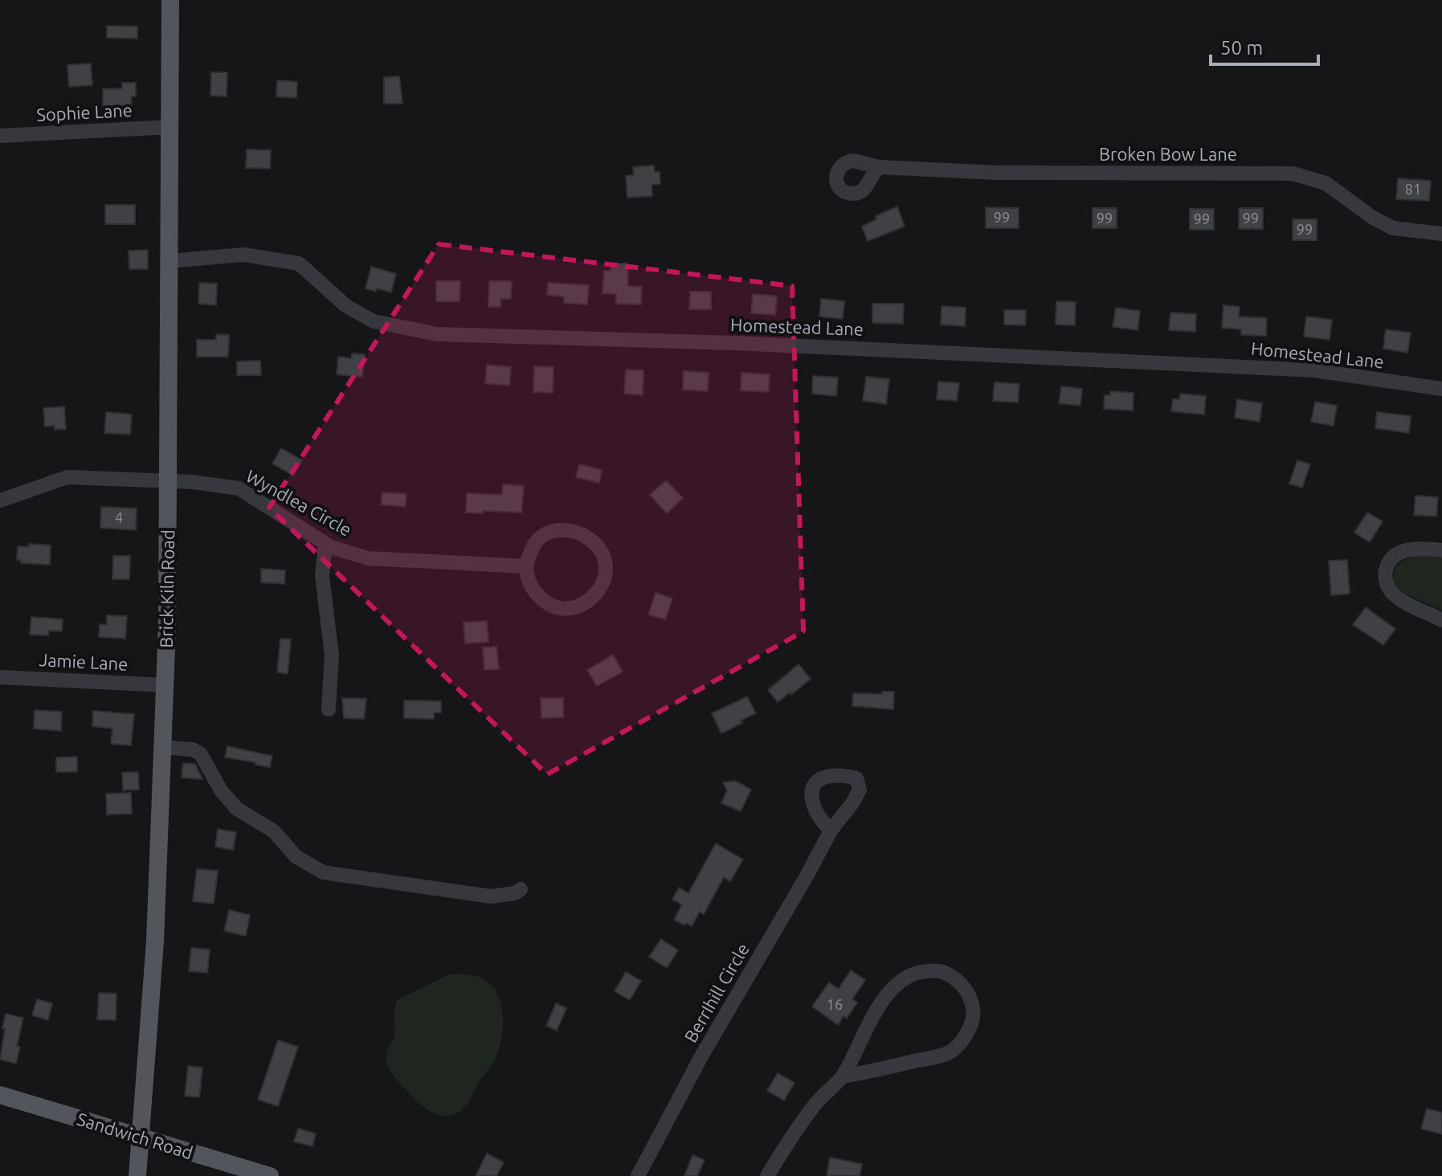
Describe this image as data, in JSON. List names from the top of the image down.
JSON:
{
  "streets": {
    "main road": ["Brick Kiln Road", "Sandwich Road"],
    "street": [
      "Sophie Lane",
      "Broken Bow Lane",
      "Homestead Lane",
      "Wyndlea Circle",
      "Jamie Lane",
      "BerrIhill Circle"
    ]
  },
  "crossings": [
    ["Sophie Lane", "Brick Kiln Road"],
    ["Homestead Lane", "Brick Kiln Road"],
    ["Wyndlea Circle", "Brick Kiln Road"],
    ["Brick Kiln Road", "Jamie Lane"],
    ["Brick Kiln Road", "Sandwich Road"]
  ],
  "house_numbers": [
    "81",
    "99",
    "99",
    "99",
    "99",
    "99",
    "4",
    "16"
  ],
  "scale_bar": "50 m"
}
